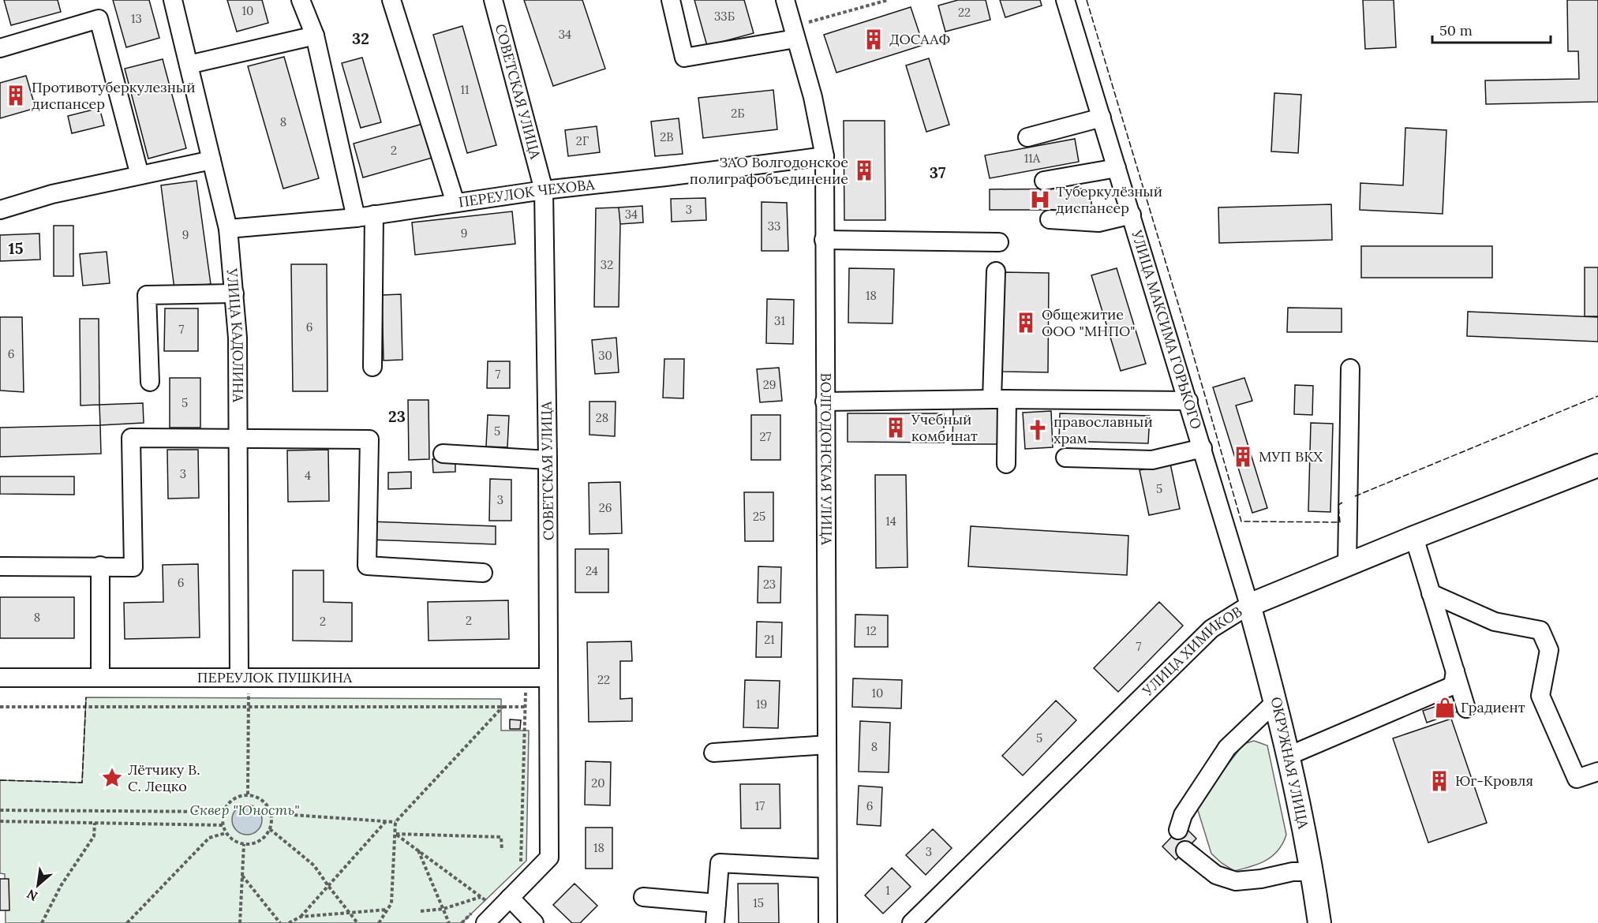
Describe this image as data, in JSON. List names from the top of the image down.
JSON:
{
  "streets": {
    "main road": ["УЛИЦА ХИМИКОВ", "ОКРУЖНАЯ УЛИЦА"],
    "street": [
      "СОВЕТСКАЯ УЛИЦА",
      "ПЕРЕУЛОК ЧЕХОВА",
      "УЛИЦА МАКСИМА ГОРЬКОГО",
      "УЛИЦА КАДОЛИНА",
      "ВОЛГОДОНСКАЯ УЛИЦА",
      "ПЕРЕУЛОК ПУШКИНА"
    ]
  },
  "crossings": [
    ["СОВЕТСКАЯ УЛИЦА", "ПЕРЕУЛОК ЧЕХОВА"],
    ["СОВЕТСКАЯ УЛИЦА", "ПЕРЕУЛОК ПУШКИНА"],
    ["ПЕРЕУЛОК ЧЕХОВА", "УЛИЦА КАДОЛИНА"],
    ["ПЕРЕУЛОК ЧЕХОВА", "ВОЛГОДОНСКАЯ УЛИЦА"],
    ["УЛИЦА МАКСИМА ГОРЬКОГО", "УЛИЦА ХИМИКОВ"],
    ["УЛИЦА МАКСИМА ГОРЬКОГО", "ОКРУЖНАЯ УЛИЦА"],
    ["УЛИЦА КАДОЛИНА", "ПЕРЕУЛОК ПУШКИНА"],
    ["УЛИЦА ХИМИКОВ", "ОКРУЖНАЯ УЛИЦА"]
  ],
  "districts": [
    "32",
    "37",
    "15",
    "23"
  ],
  "parks": ["Сквер \"Юность\""],
  "places": {
    "building": [
      "ДОСААФ",
      "Противотуберкулезный диспансер",
      "ЗАО Волгодонское полиграфобъединение",
      "Общежитие ООО \"МНПО\"",
      "Учебный комбинат",
      "МУП ВКХ",
      "Юг-Кровля"
    ],
    "hospital": ["Туберкулёзный диспансер"],
    "church": ["православный храм"],
    "shop": ["Градиент"],
    "place": ["Лётчику В. С. Лецко"]
  },
  "house_numbers": [
    "10",
    "22",
    "33Б",
    "13",
    "34",
    "11",
    "2Б",
    "8",
    "2В",
    "2Г",
    "2",
    "11А",
    "3",
    "34",
    "33",
    "9",
    "9",
    "32",
    "18",
    "31",
    "6",
    "7",
    "6",
    "30",
    "7",
    "29",
    "5",
    "28",
    "5",
    "27",
    "3",
    "4",
    "5",
    "3",
    "26",
    "25",
    "14",
    "24",
    "6",
    "23",
    "8",
    "2",
    "2",
    "12",
    "21",
    "7",
    "22",
    "10",
    "19",
    "5",
    "8",
    "20",
    "17",
    "6",
    "18",
    "3",
    "1",
    "15"
  ],
  "scale_bar": "50 m",
  "north": "bottom left"
}
